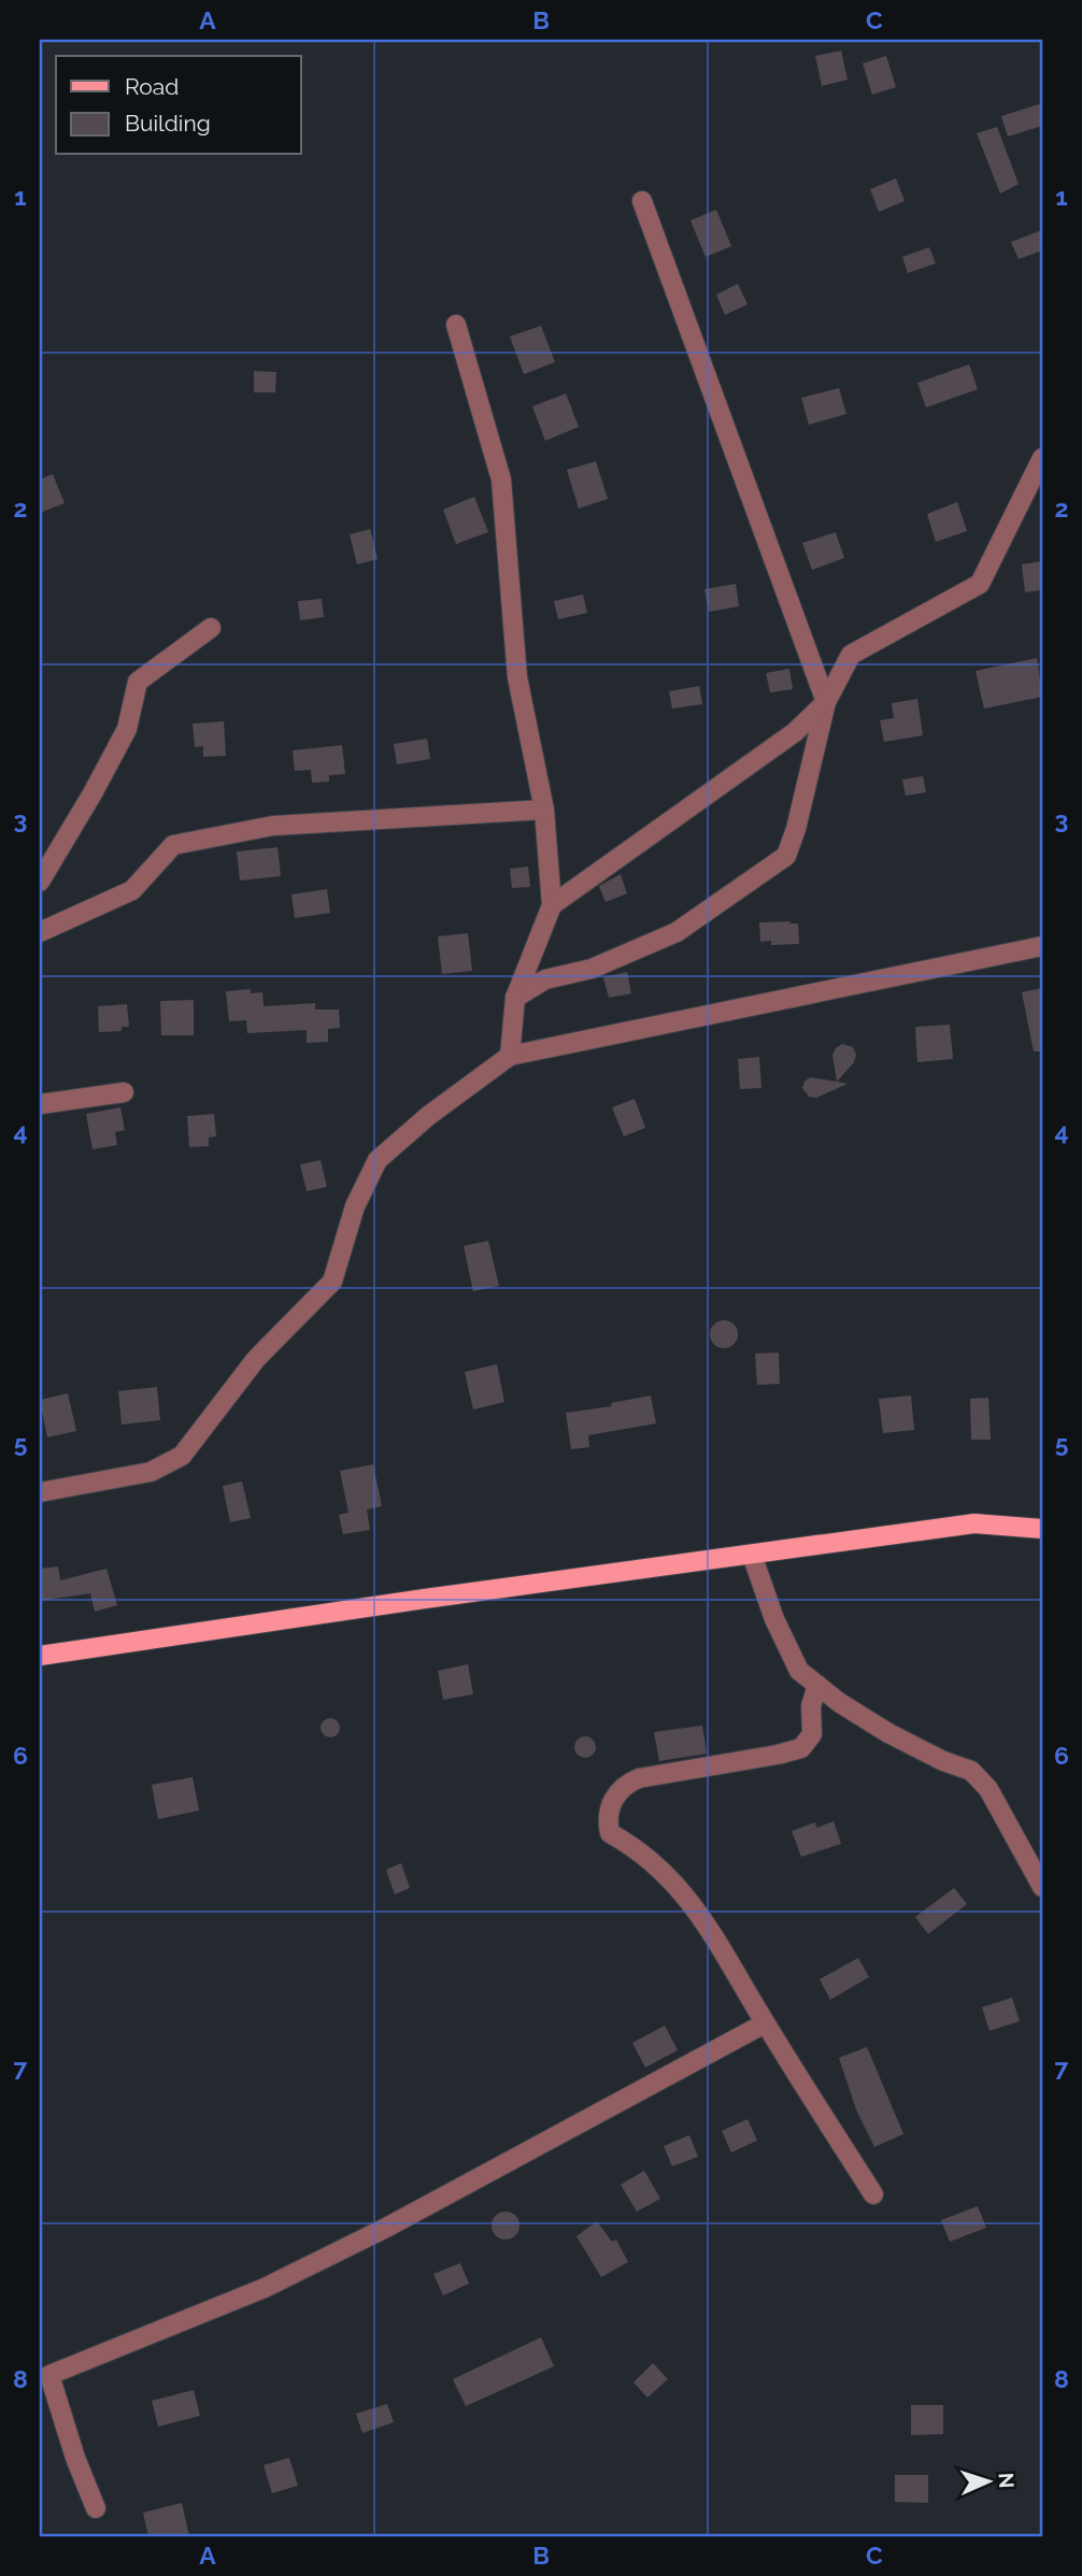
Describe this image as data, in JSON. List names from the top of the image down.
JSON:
{
  "legend": ["Road", "Building"],
  "north": "right",
  "grid": {
    "columns": ["A", "B", "C"],
    "rows": [
      "1",
      "2",
      "3",
      "4",
      "5",
      "6",
      "7",
      "8"
    ]
  }
}
